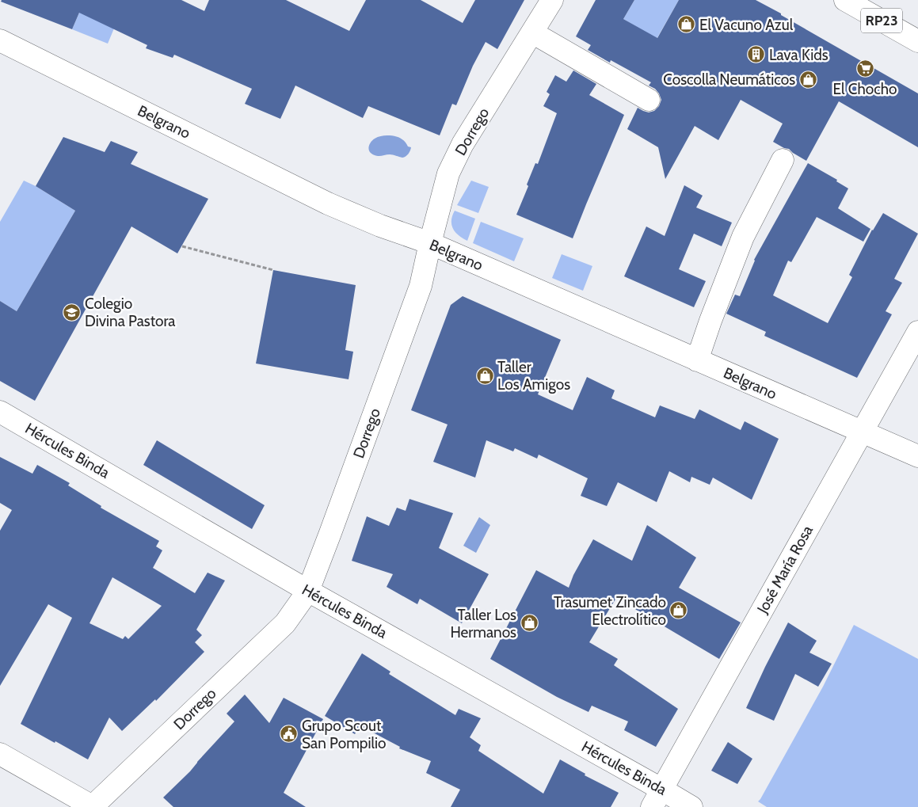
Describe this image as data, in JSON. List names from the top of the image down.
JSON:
{
  "streets": {
    "street": [
      "RP23",
      "Belgrano",
      "Dorrego",
      "Hércules Binda",
      "José María Rosa"
    ]
  },
  "crossings": [
    ["Belgrano", "Dorrego"],
    ["Belgrano", "José María Rosa"],
    ["Dorrego", "Hércules Binda"],
    ["Hércules Binda", "José María Rosa"]
  ],
  "places": {
    "shop": [
      "El Vacuno Azul",
      "Coscolla Neumáticos",
      "Taller Los Amigos",
      "Trasumet Zincado Electrolítico",
      "Taller Los Hermanos"
    ],
    "building": ["Lava Kids"],
    "supermarket": ["El Chocho"],
    "school or university": ["Colegio Divina Pastora"],
    "public building": ["Grupo Scout San Pompilio"]
  }
}
